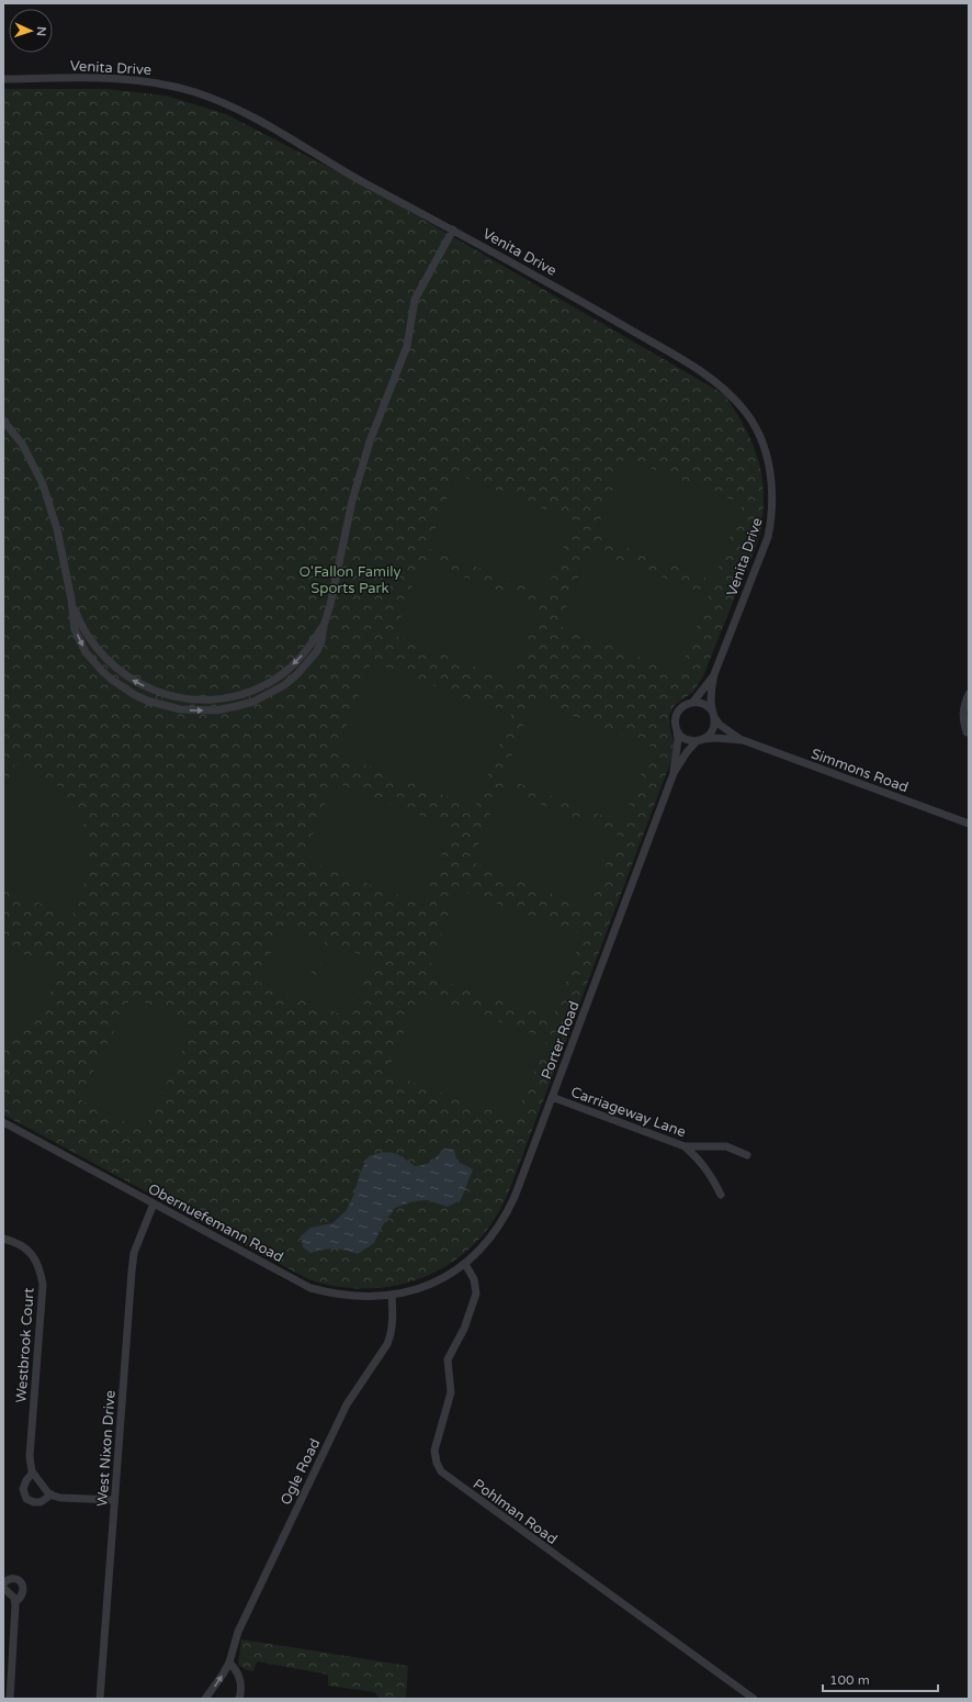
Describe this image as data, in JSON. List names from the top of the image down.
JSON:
{
  "streets": {
    "street": [
      "Venita Drive",
      "Simmons Road",
      "Porter Road",
      "Carriageway Lane",
      "Obernuefemann Road",
      "Westbrook Court",
      "West Nixon Drive",
      "Ogle Road",
      "Pohlman Road"
    ]
  },
  "crossings": [
    ["Venita Drive", "Simmons Road"],
    ["Venita Drive", "Porter Road"],
    ["Simmons Road", "Porter Road"],
    ["Porter Road", "Carriageway Lane"],
    ["Porter Road", "Obernuefemann Road"],
    ["Porter Road", "Pohlman Road"],
    ["Obernuefemann Road", "West Nixon Drive"],
    ["Obernuefemann Road", "Ogle Road"]
  ],
  "parks": ["O'Fallon Family Sports Park"],
  "scale_bar": "100 m",
  "north": "right"
}
